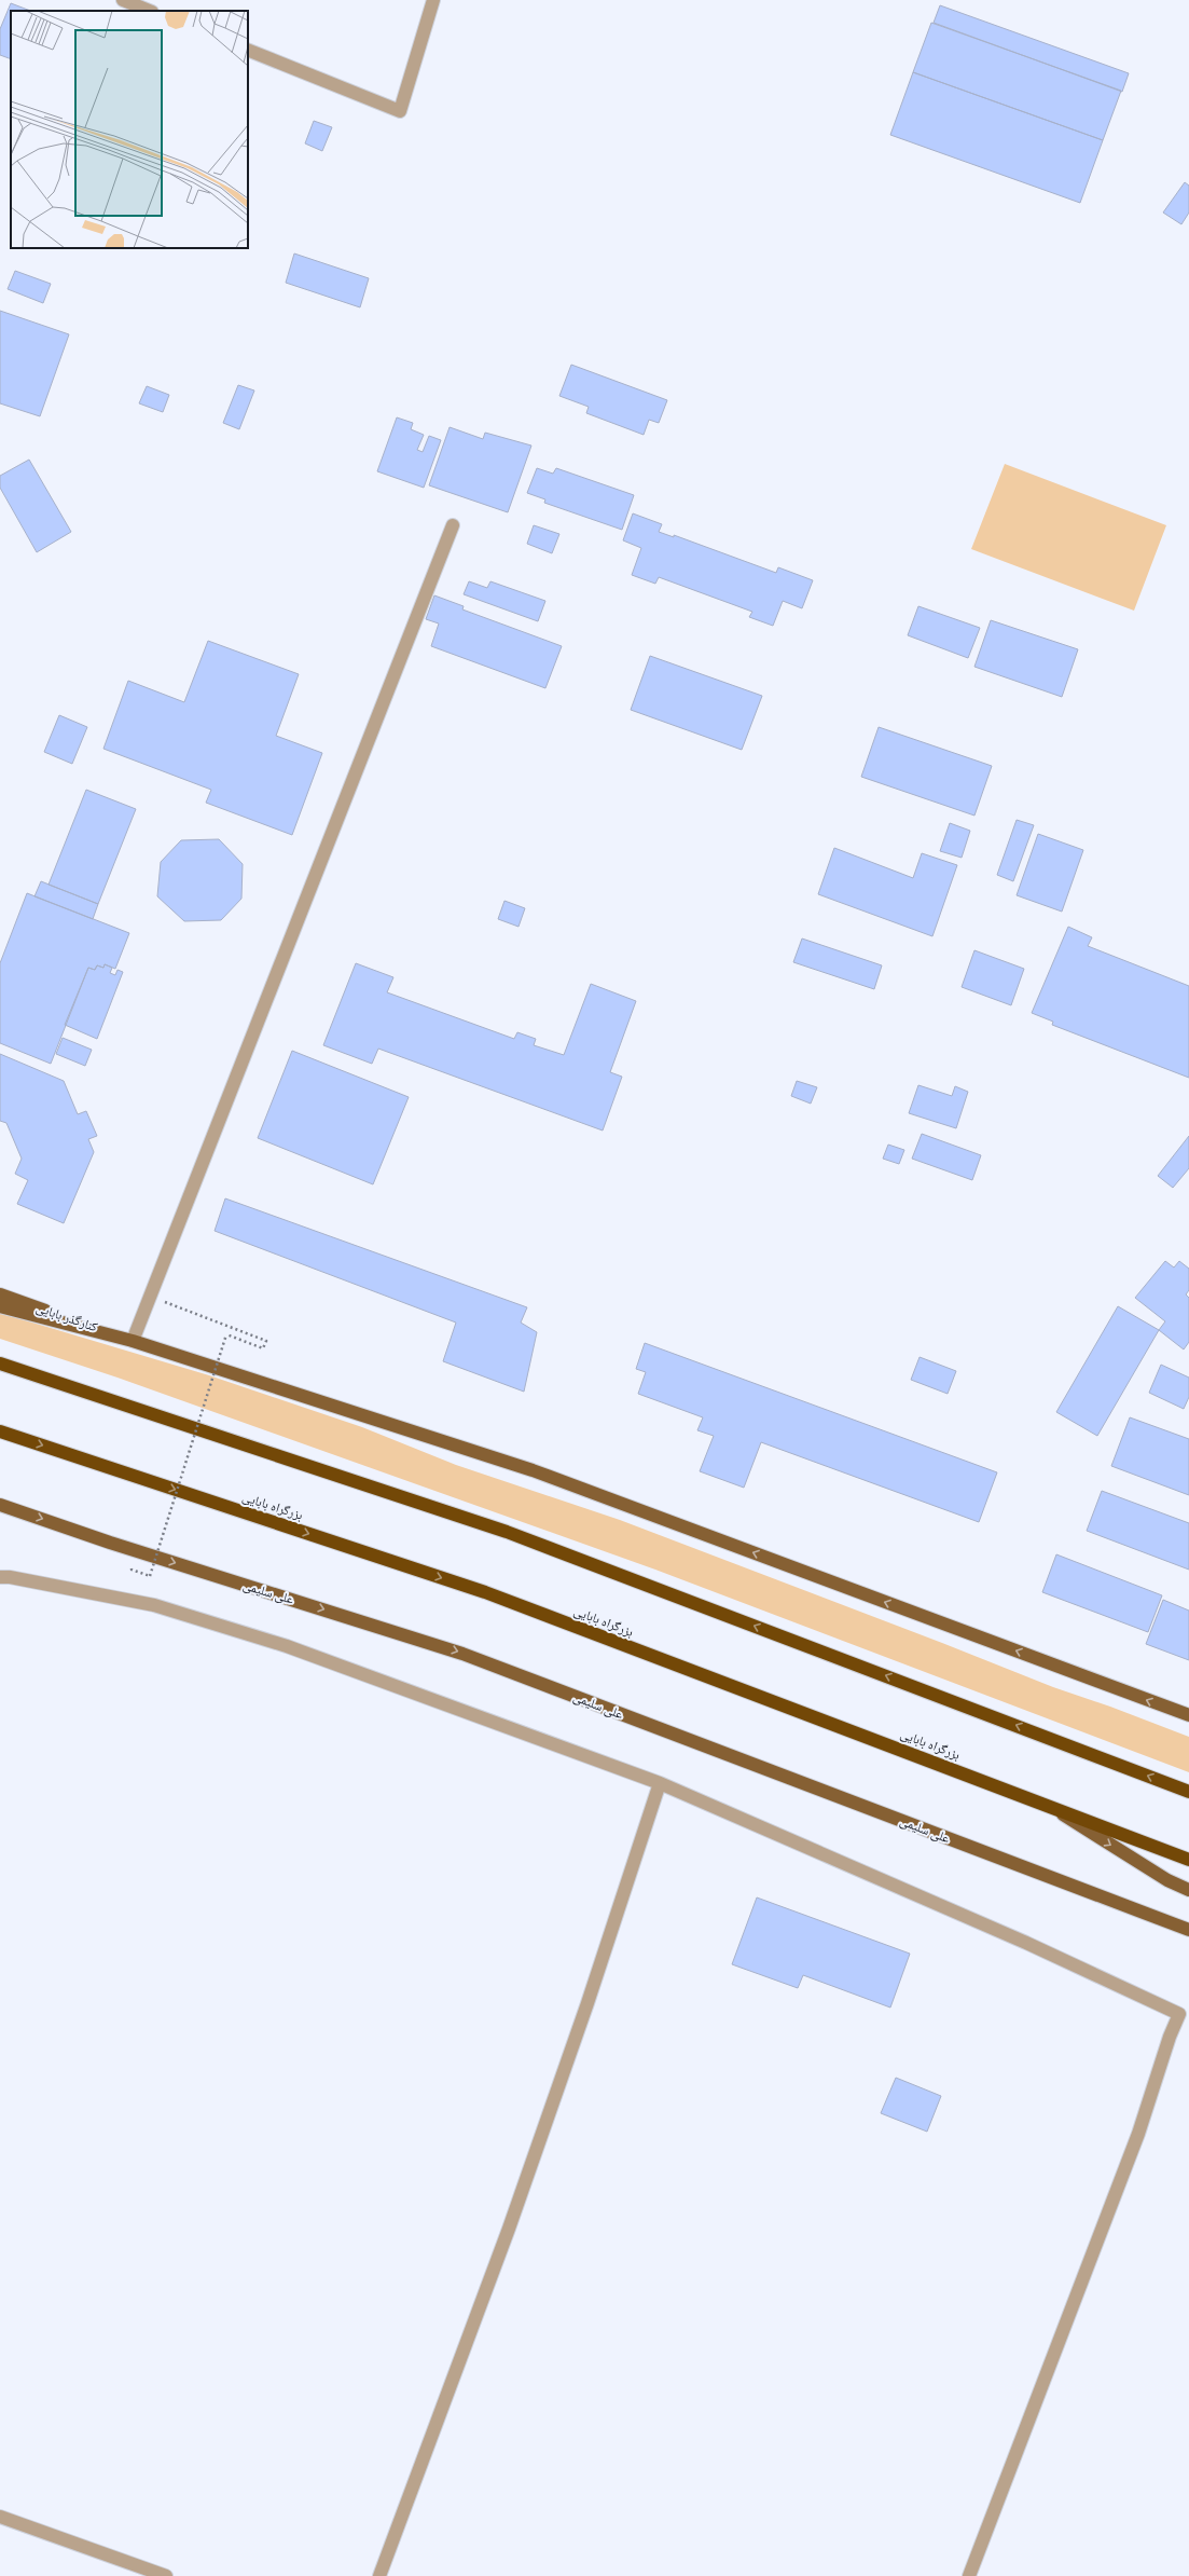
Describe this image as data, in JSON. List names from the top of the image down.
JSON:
{
  "streets": {
    "highway": ["بزرگراه بابایی"],
    "main road": ["کنارگذر بابایی", "علی سلیمی"]
  },
  "one_way": ["علی سلیمی"]
}
